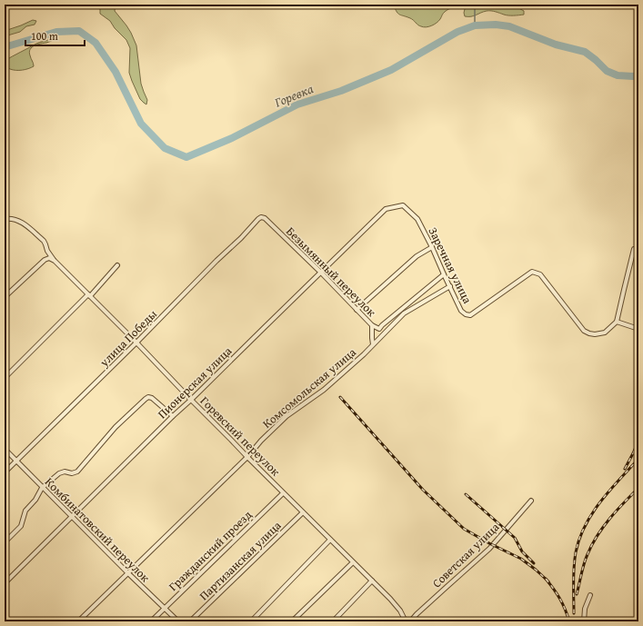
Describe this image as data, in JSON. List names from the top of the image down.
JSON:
{
  "streets": {
    "street": [
      "Заречная улица",
      "Безымянный переулок",
      "улица Победы",
      "Пионерская улица",
      "Комсомольская улица",
      "Горевский переулок",
      "Комбинатовский переулок",
      "Гражданский проезд",
      "Советская улица",
      "Партизанская улица"
    ]
  },
  "crossings": [
    ["Заречная улица", "Пионерская улица"],
    ["Заречная улица", "Комсомольская улица"],
    ["Безымянный переулок", "улица Победы"],
    ["Безымянный переулок", "Пионерская улица"],
    ["Безымянный переулок", "Комсомольская улица"],
    ["улица Победы", "Горевский переулок"],
    ["улица Победы", "Комбинатовский переулок"],
    ["Пионерская улица", "Горевский переулок"],
    ["Пионерская улица", "Комбинатовский переулок"],
    ["Комсомольская улица", "Горевский переулок"],
    ["Комсомольская улица", "Комбинатовский переулок"],
    ["Горевский переулок", "Гражданский проезд"],
    ["Горевский переулок", "Партизанская улица"],
    ["Комбинатовский переулок", "Гражданский проезд"]
  ],
  "water": ["Горевка"],
  "scale_bar": "100 m"
}
